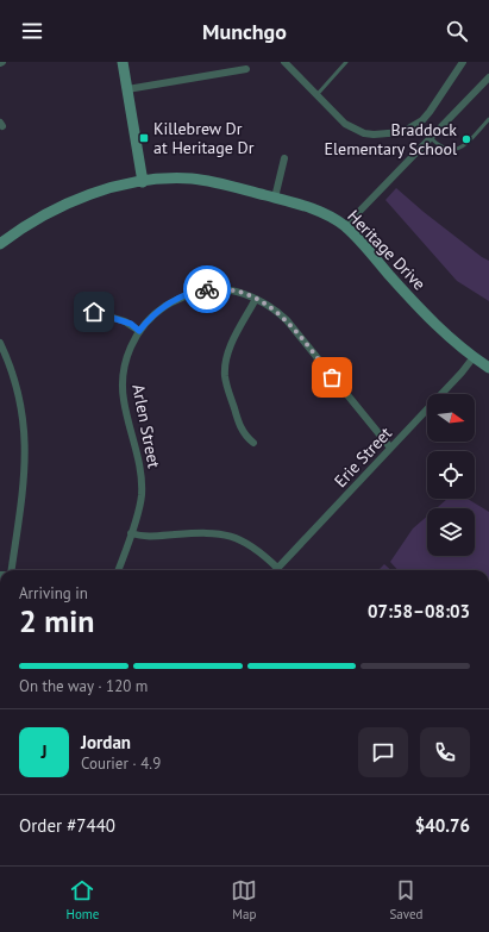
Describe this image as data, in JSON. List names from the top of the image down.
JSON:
{
  "streets": {
    "street": ["Heritage Drive", "Arlen Street", "Erie Street"]
  },
  "crossings": [
    ["Heritage Drive", "Erie Street"],
    ["Arlen Street", "Erie Street"]
  ],
  "places": {
    "transit": ["Killebrew Dr at Heritage Dr"],
    "other": ["Braddock Elementary School"]
  },
  "north": "right",
  "page": {
    "header": "Munchgo",
    "heading": ["2 min", "Arriving in", "07:58–08:03"],
    "panel": [
      "Jordan",
      "Courier · 4.9",
      "Order #7440",
      "$40.76"
    ],
    "bar": "On the way · 120 m",
    "round": "J",
    "tabs": ["Home", "Map", "Saved"]
  }
}
